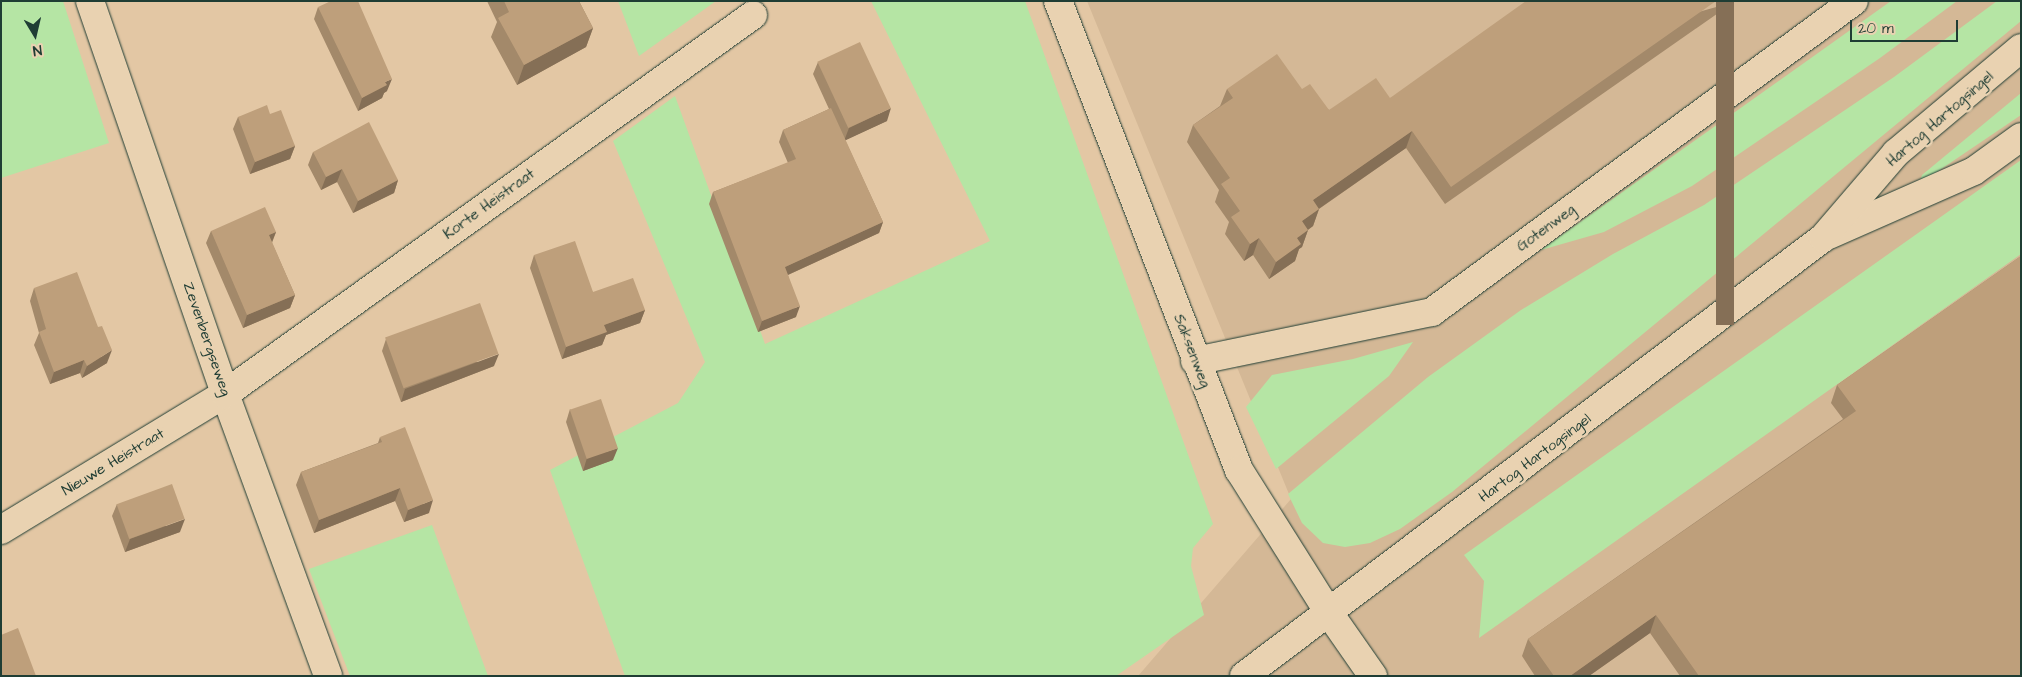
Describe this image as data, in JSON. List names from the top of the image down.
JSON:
{
  "streets": {
    "street": [
      "Hartog Hartogsingel",
      "Korte Heistraat",
      "Gotenweg",
      "Zevenbergseweg",
      "Saksenweg",
      "Nieuwe Heistraat"
    ]
  },
  "crossings": [
    ["Hartog Hartogsingel", "Saksenweg"],
    ["Korte Heistraat", "Zevenbergseweg"],
    ["Korte Heistraat", "Nieuwe Heistraat"],
    ["Gotenweg", "Saksenweg"],
    ["Zevenbergseweg", "Nieuwe Heistraat"]
  ],
  "scale_bar": "20 m",
  "north": "bottom"
}
